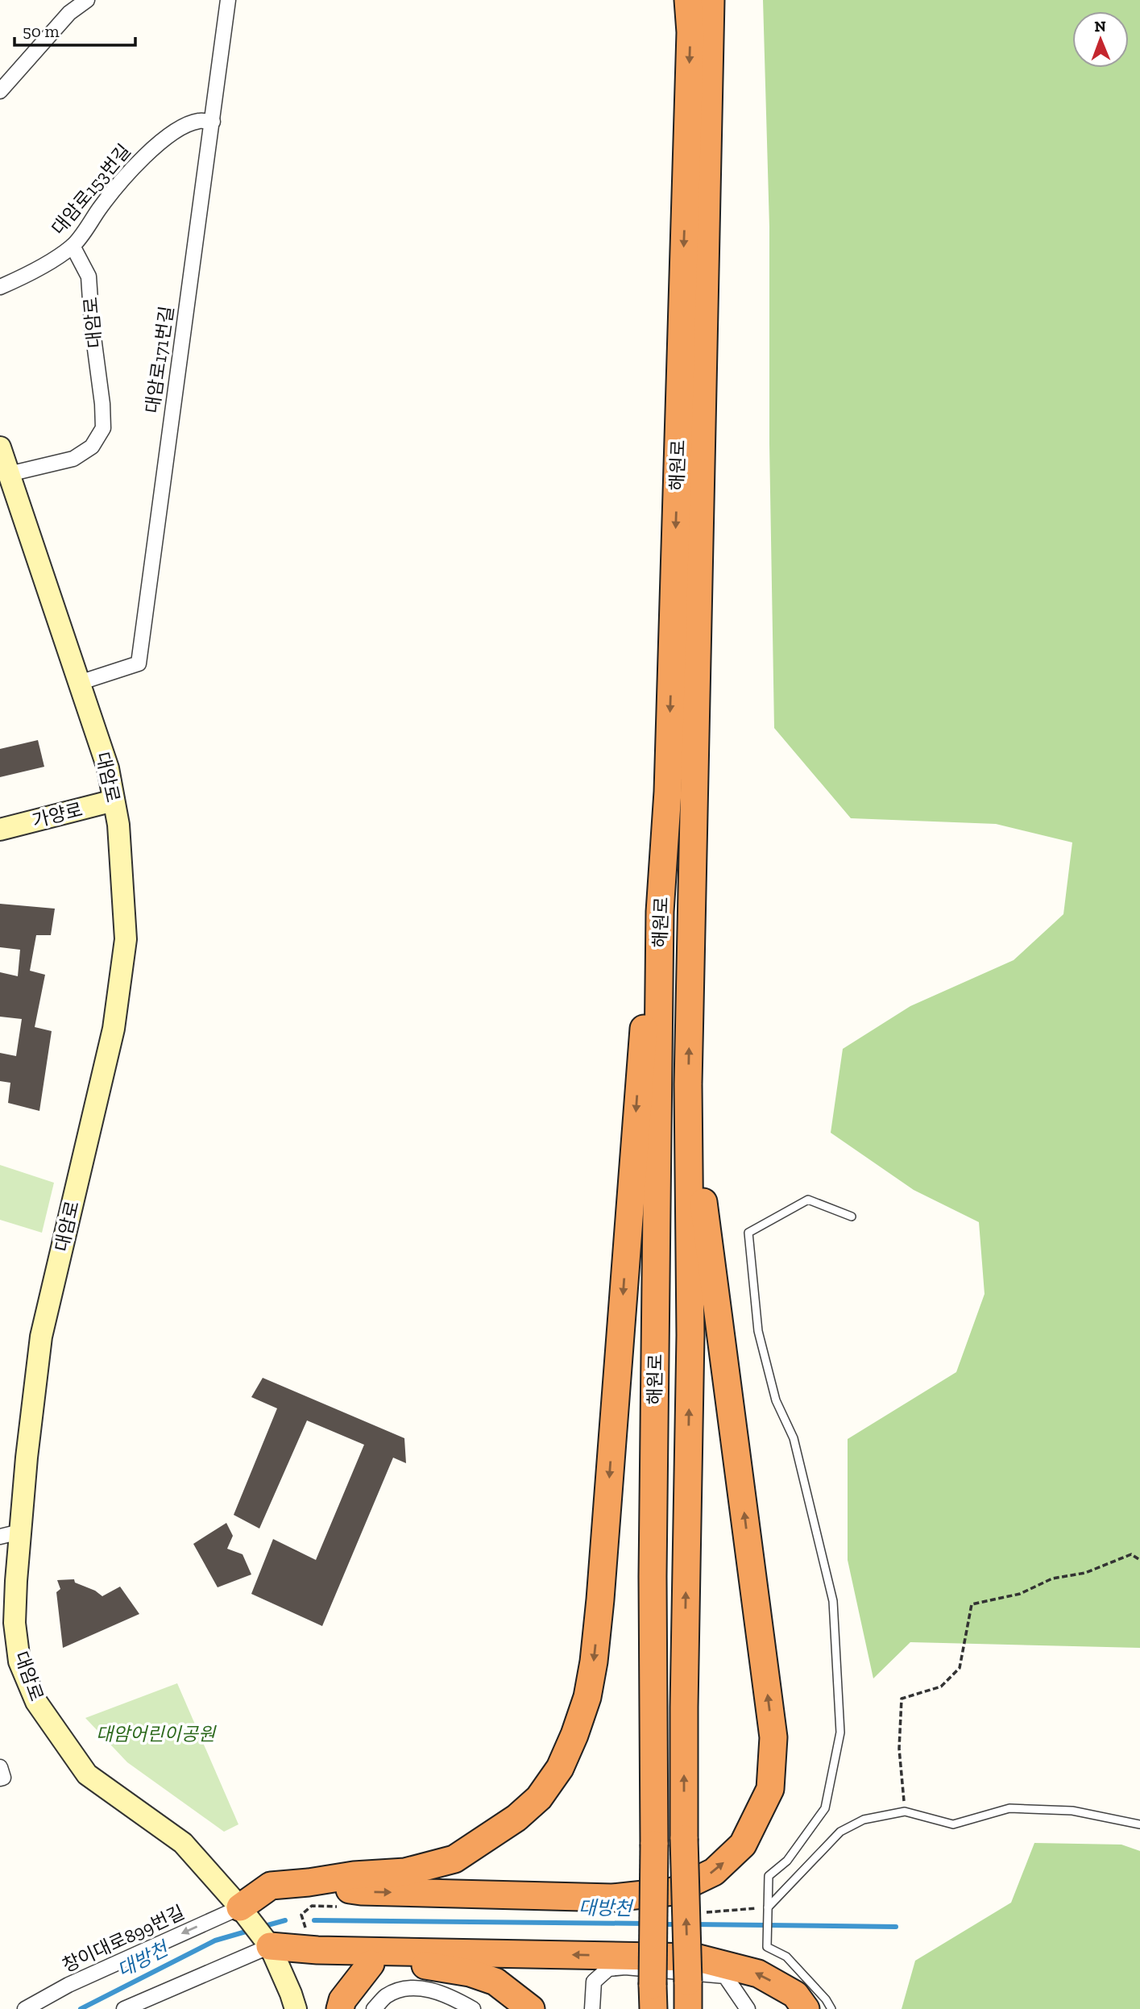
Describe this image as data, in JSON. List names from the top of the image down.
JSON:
{
  "streets": {
    "highway": ["해원로"],
    "street": [
      "대암로153번길",
      "대암로",
      "대암로171번길",
      "가양로",
      "창이대로899번길"
    ]
  },
  "crossings": [
    ["대암로153번길", "대암로"],
    ["대암로153번길", "대암로171번길"],
    ["대암로", "대암로171번길"],
    ["대암로", "가양로"],
    ["대암로", "창이대로899번길"]
  ],
  "water": ["대방천"],
  "parks": ["대암어린이공원"],
  "scale_bar": "50 m",
  "north": "top"
}
